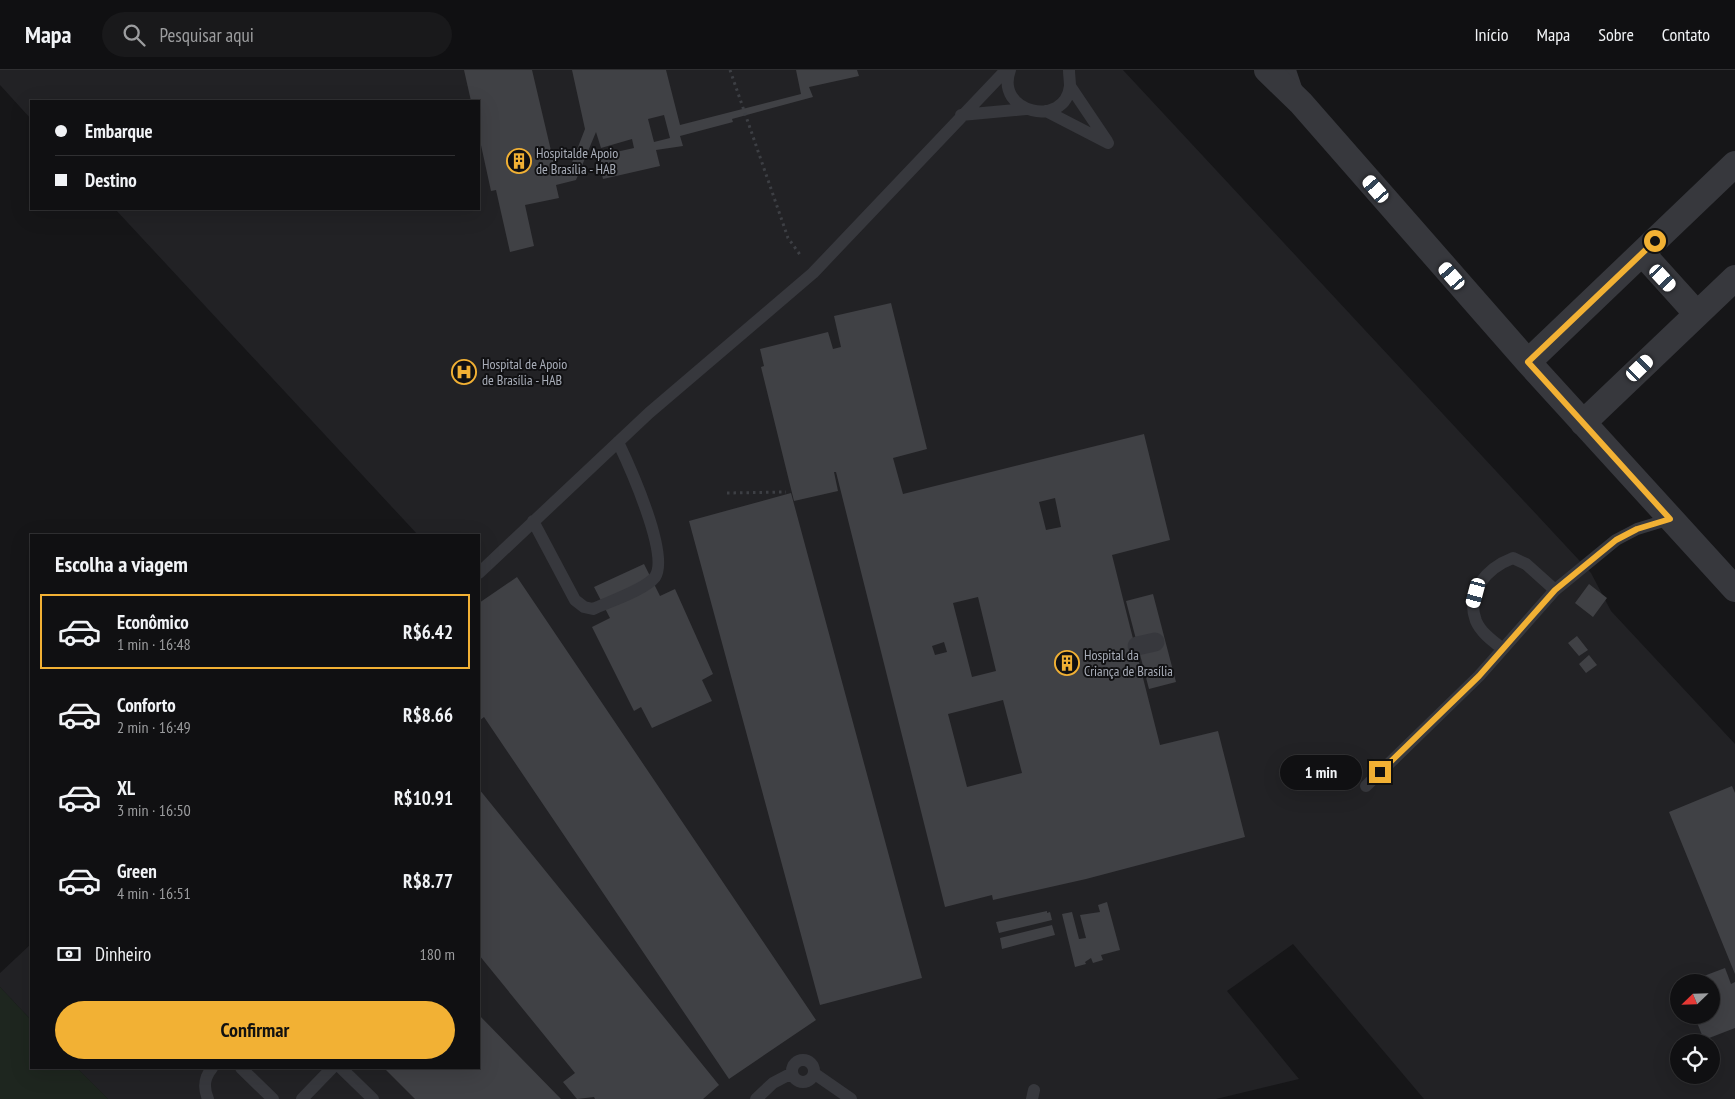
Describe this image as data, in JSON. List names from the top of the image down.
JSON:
{
  "places": {
    "building": ["Hospitalde Apoio de Brasília - HAB", "Hospital da Criança de Brasília"],
    "hospital": ["Hospital de Apoio de Brasília - HAB"]
  },
  "north": "bottom left",
  "page": {
    "header": "Mapa",
    "search": "Pesquisar aqui",
    "nav": [
      "Início",
      "Mapa",
      "Sobre",
      "Contato"
    ],
    "banner": ["Embarque", "Destino"],
    "heading": "Escolha a viagem",
    "list": [
      {
        "name": "Econômico",
        "note": "1 min · 16:48",
        "value": "R$6.42"
      },
      {
        "name": "Conforto",
        "note": "2 min · 16:49",
        "value": "R$8.66"
      },
      {
        "name": "XL",
        "note": "3 min · 16:50",
        "value": "R$10.91"
      },
      {
        "name": "Green",
        "note": "4 min · 16:51",
        "value": "R$8.77"
      }
    ],
    "bubble": "1 min",
    "pay": ["Dinheiro", "180 m"],
    "buttons": "Confirmar"
  }
}
